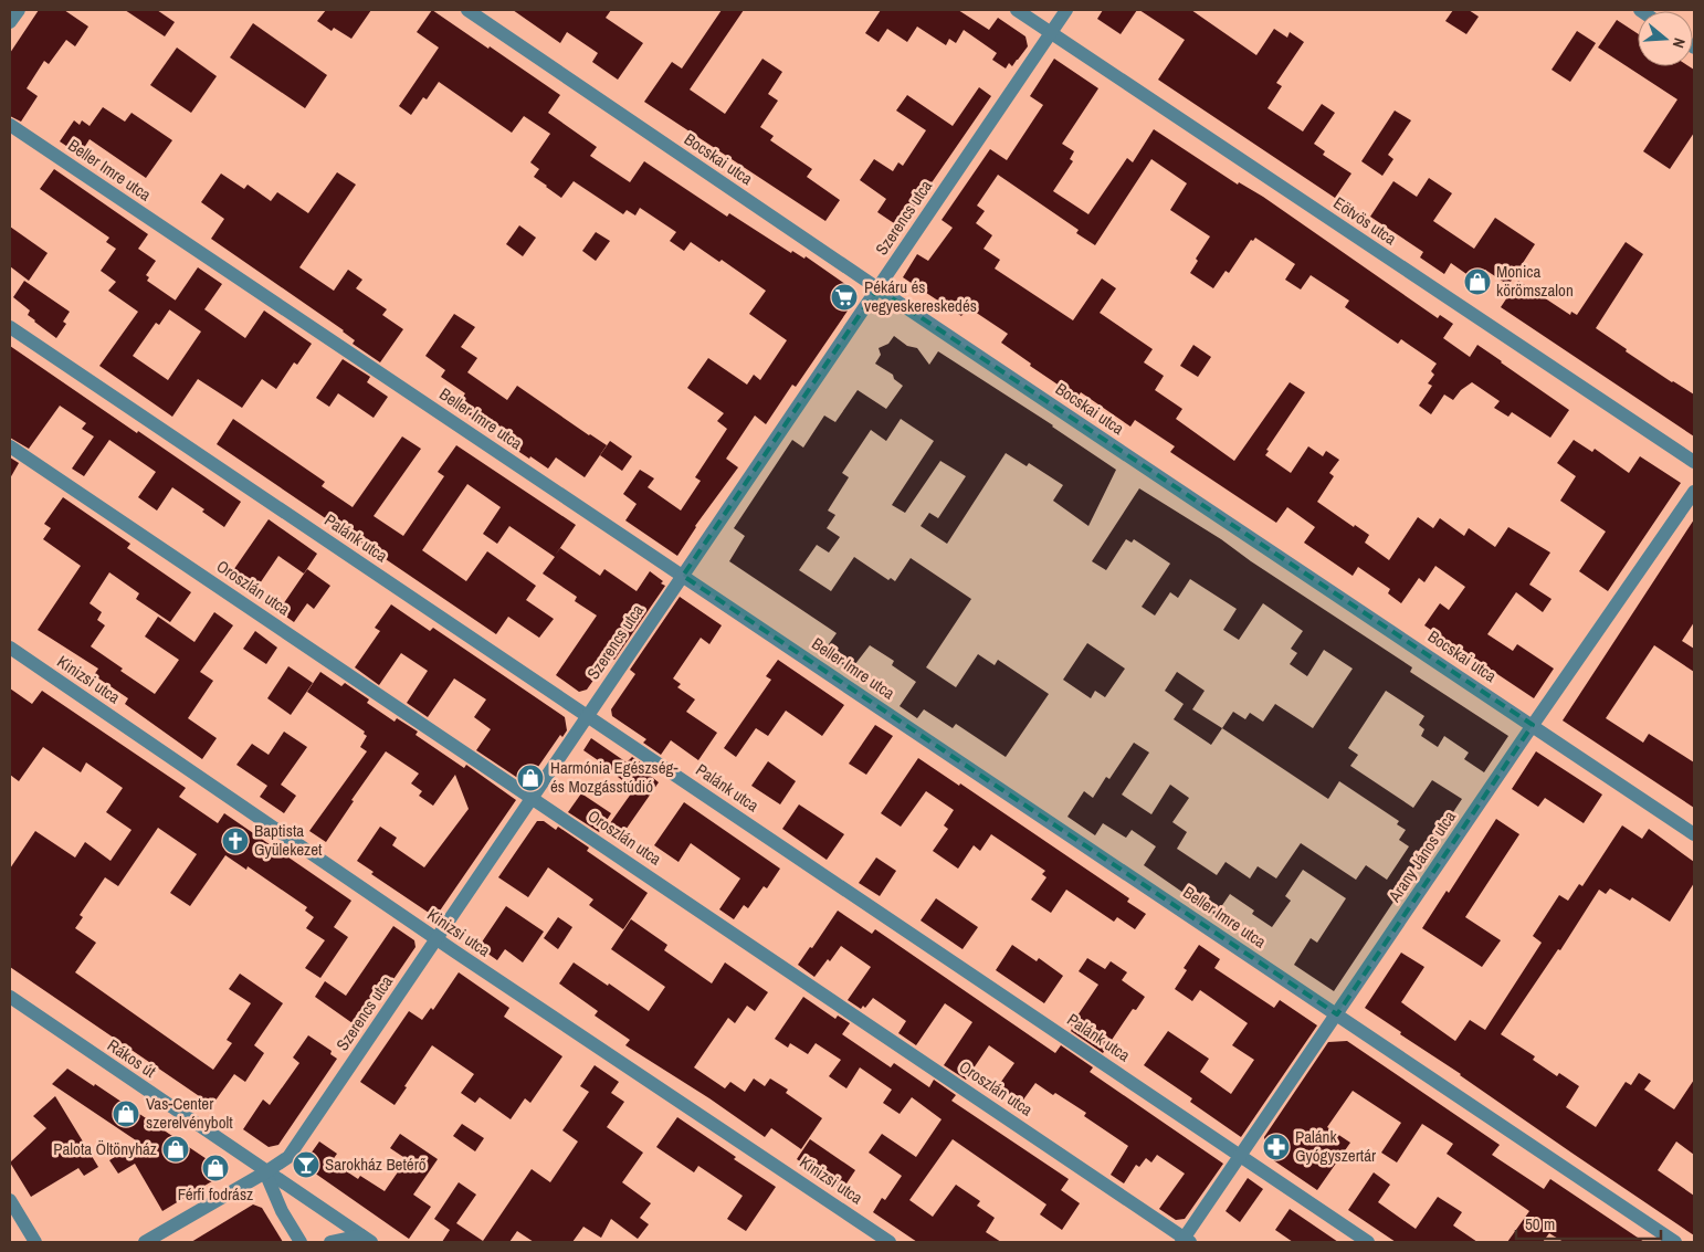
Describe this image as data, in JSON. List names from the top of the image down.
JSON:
{
  "streets": {
    "street": [
      "Bocskai utca",
      "Beller Imre utca",
      "Szerencs utca",
      "Eötvös utca",
      "Palánk utca",
      "Oroszlán utca",
      "Kinizsi utca",
      "Arany János utca",
      "Rákos út"
    ]
  },
  "crossings": [
    ["Bocskai utca", "Szerencs utca"],
    ["Bocskai utca", "Arany János utca"],
    ["Beller Imre utca", "Szerencs utca"],
    ["Beller Imre utca", "Arany János utca"],
    ["Szerencs utca", "Eötvös utca"],
    ["Szerencs utca", "Palánk utca"],
    ["Szerencs utca", "Oroszlán utca"],
    ["Szerencs utca", "Kinizsi utca"],
    ["Szerencs utca", "Rákos út"],
    ["Palánk utca", "Arany János utca"],
    ["Oroszlán utca", "Arany János utca"]
  ],
  "places": {
    "shop": [
      "Monica körömszalon",
      "Harmónia Egészség- és Mozgásstúdió",
      "Vas-Center szerelvénybolt",
      "Palota Öltönyház",
      "Férfi fodrász"
    ],
    "supermarket": ["Pékáru és vegyeskereskedés"],
    "church": ["Baptista Gyülekezet"],
    "pharmacy": ["Palánk Gyógyszertár"],
    "bar": ["Sarokház Betérő"]
  },
  "scale_bar": "50 m",
  "north": "right"
}
